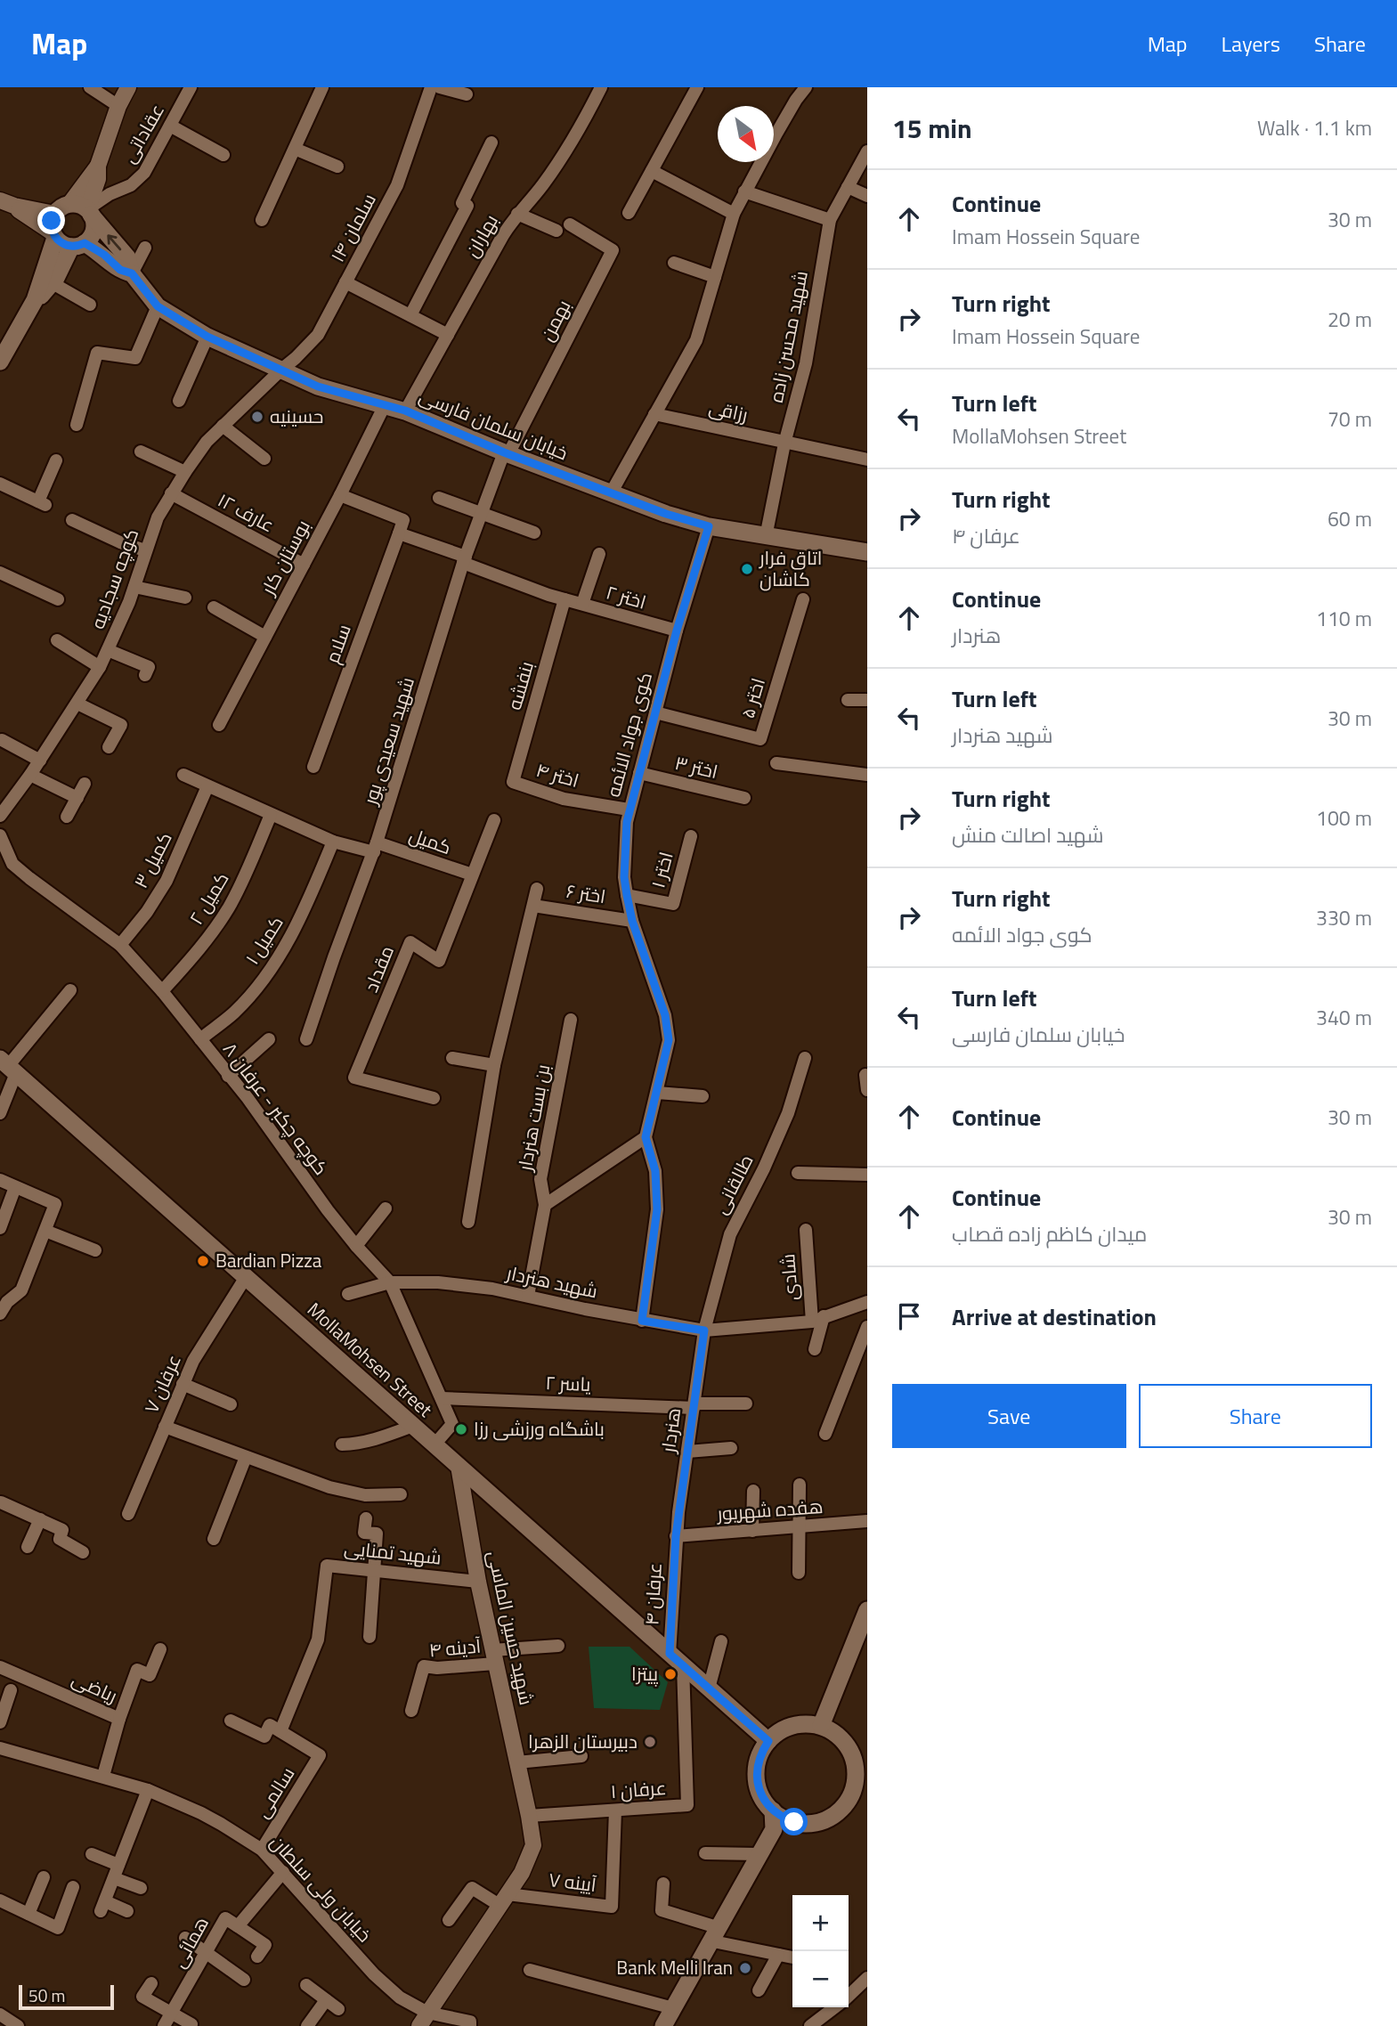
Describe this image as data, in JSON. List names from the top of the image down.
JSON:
{
  "streets": {
    "main road": ["خیابان سلمان فارسی", "MollaMohsen Street"],
    "street": [
      "عقاداتی",
      "سلمان ۱۴",
      "بهاران",
      "بهمن",
      "شهید محسن زاده",
      "رزاقی",
      "عارف ۱۲",
      "بوستان کار",
      "کوچه سجادیه",
      "اختر ۲",
      "سلام",
      "بنفشه",
      "اختر ۵",
      "کوی جواد الائمه",
      "شهید سعیدی پور",
      "اختر ۳",
      "اختر ۴",
      "کمیل",
      "کمیل ۳",
      "اختر ۱",
      "اختر ۶",
      "کمیل ۲",
      "کمیل ۱",
      "مقداد",
      "کوچه چکبر - عرفان ۸",
      "بن بست هنردار",
      "طالقانی",
      "شادی",
      "شهید هنردار",
      "عرفان ۷",
      "یاسر ۲",
      "هنردار",
      "هفده شهریور",
      "شهید تمنایی",
      "عرفان ۴",
      "شهید حسین الماسی",
      "آدینه ۴",
      "ریاضی",
      "عرفان ۱",
      "سالمی",
      "آیینه ۷",
      "خیابان ولی سلطان",
      "همائی"
    ]
  },
  "crossings": [
    ["سلمان ۱۴", "خیابان سلمان فارسی"],
    ["سلمان ۱۴", "کوچه سجادیه"],
    ["بهاران", "خیابان سلمان فارسی"],
    ["بهمن", "خیابان سلمان فارسی"],
    ["بهمن", "شهید سعیدی پور"],
    ["شهید محسن زاده", "رزاقی"],
    ["شهید محسن زاده", "خیابان سلمان فارسی"],
    ["خیابان سلمان فارسی", "بوستان کار"],
    ["خیابان سلمان فارسی", "کوچه سجادیه"],
    ["خیابان سلمان فارسی", "کوی جواد الائمه"],
    ["خیابان سلمان فارسی", "شهید سعیدی پور"],
    ["عارف ۱۲", "بوستان کار"],
    ["عارف ۱۲", "کوچه سجادیه"],
    ["اختر ۲", "سلام"],
    ["اختر ۲", "بنفشه"],
    ["اختر ۲", "کوی جواد الائمه"],
    ["اختر ۲", "شهید سعیدی پور"],
    ["بنفشه", "اختر ۴"],
    ["اختر ۵", "کوی جواد الائمه"],
    ["کوی جواد الائمه", "اختر ۳"],
    ["کوی جواد الائمه", "اختر ۴"],
    ["کوی جواد الائمه", "اختر ۱"],
    ["کوی جواد الائمه", "اختر ۶"],
    ["شهید سعیدی پور", "کمیل"],
    ["کمیل", "کمیل ۳"],
    ["کمیل", "کمیل ۲"],
    ["کمیل", "کمیل ۱"],
    ["کمیل", "مقداد"],
    ["کمیل ۳", "کوچه چکبر - عرفان ۸"],
    ["کمیل ۲", "کوچه چکبر - عرفان ۸"],
    ["کمیل ۱", "کوچه چکبر - عرفان ۸"],
    ["کوچه چکبر - عرفان ۸", "شهید هنردار"],
    ["کوچه چکبر - عرفان ۸", "MollaMohsen Street"],
    ["کوچه چکبر - عرفان ۸", "یاسر ۲"],
    ["بن بست هنردار", "شهید هنردار"],
    ["طالقانی", "شهید هنردار"],
    ["طالقانی", "هنردار"],
    ["شادی", "شهید هنردار"],
    ["شهید هنردار", "هنردار"],
    ["MollaMohsen Street", "عرفان ۷"],
    ["MollaMohsen Street", "عرفان ۴"],
    ["MollaMohsen Street", "شهید حسین الماسی"],
    ["MollaMohsen Street", "عرفان ۱"],
    ["یاسر ۲", "هنردار"],
    ["هنردار", "هفده شهریور"],
    ["هنردار", "عرفان ۴"],
    ["هفده شهریور", "عرفان ۴"],
    ["شهید تمنایی", "شهید حسین الماسی"],
    ["شهید تمنایی", "سالمی"],
    ["شهید حسین الماسی", "آدینه ۴"],
    ["شهید حسین الماسی", "عرفان ۱"],
    ["شهید حسین الماسی", "آیینه ۷"],
    ["شهید حسین الماسی", "خیابان ولی سلطان"],
    ["ریاضی", "خیابان ولی سلطان"],
    ["عرفان ۱", "آیینه ۷"],
    ["سالمی", "خیابان ولی سلطان"],
    ["خیابان ولی سلطان", "همائی"]
  ],
  "places": [
    "حسینیه",
    "اتاق فرار کاشان",
    "Bardian Pizza",
    "باشگاه ورزشی رزا",
    "پیتزا",
    "دبیرستان الزهرا",
    "Bank Melli Iran"
  ],
  "scale_bar": "50 m",
  "north": "bottom right",
  "page": {
    "header": "Map",
    "nav": ["Map", "Layers", "Share"],
    "heading": ["15 min", "Walk · 1.1 km"],
    "list": [
      ["Continue", "Imam Hossein Square", "30 m"],
      ["Turn right", "Imam Hossein Square", "20 m"],
      ["Turn left", "MollaMohsen Street", "70 m"],
      ["Turn right", "عرفان ۴", "60 m"],
      ["Continue", "هنردار", "110 m"],
      ["Turn left", "شهید هنردار", "30 m"],
      ["Turn right", "شهید اصالت منش", "100 m"],
      ["Turn right", "کوی جواد الائمه", "330 m"],
      ["Turn left", "خیابان سلمان فارسی", "340 m"],
      ["Continue", "30 m"],
      ["Continue", "میدان کاظم زاده قصاب", "30 m"],
      "Arrive at destination"
    ],
    "buttons": ["Save", "Share"],
    "map_buttons": ["+", "−"],
    "scale": "50 m"
  }
}
